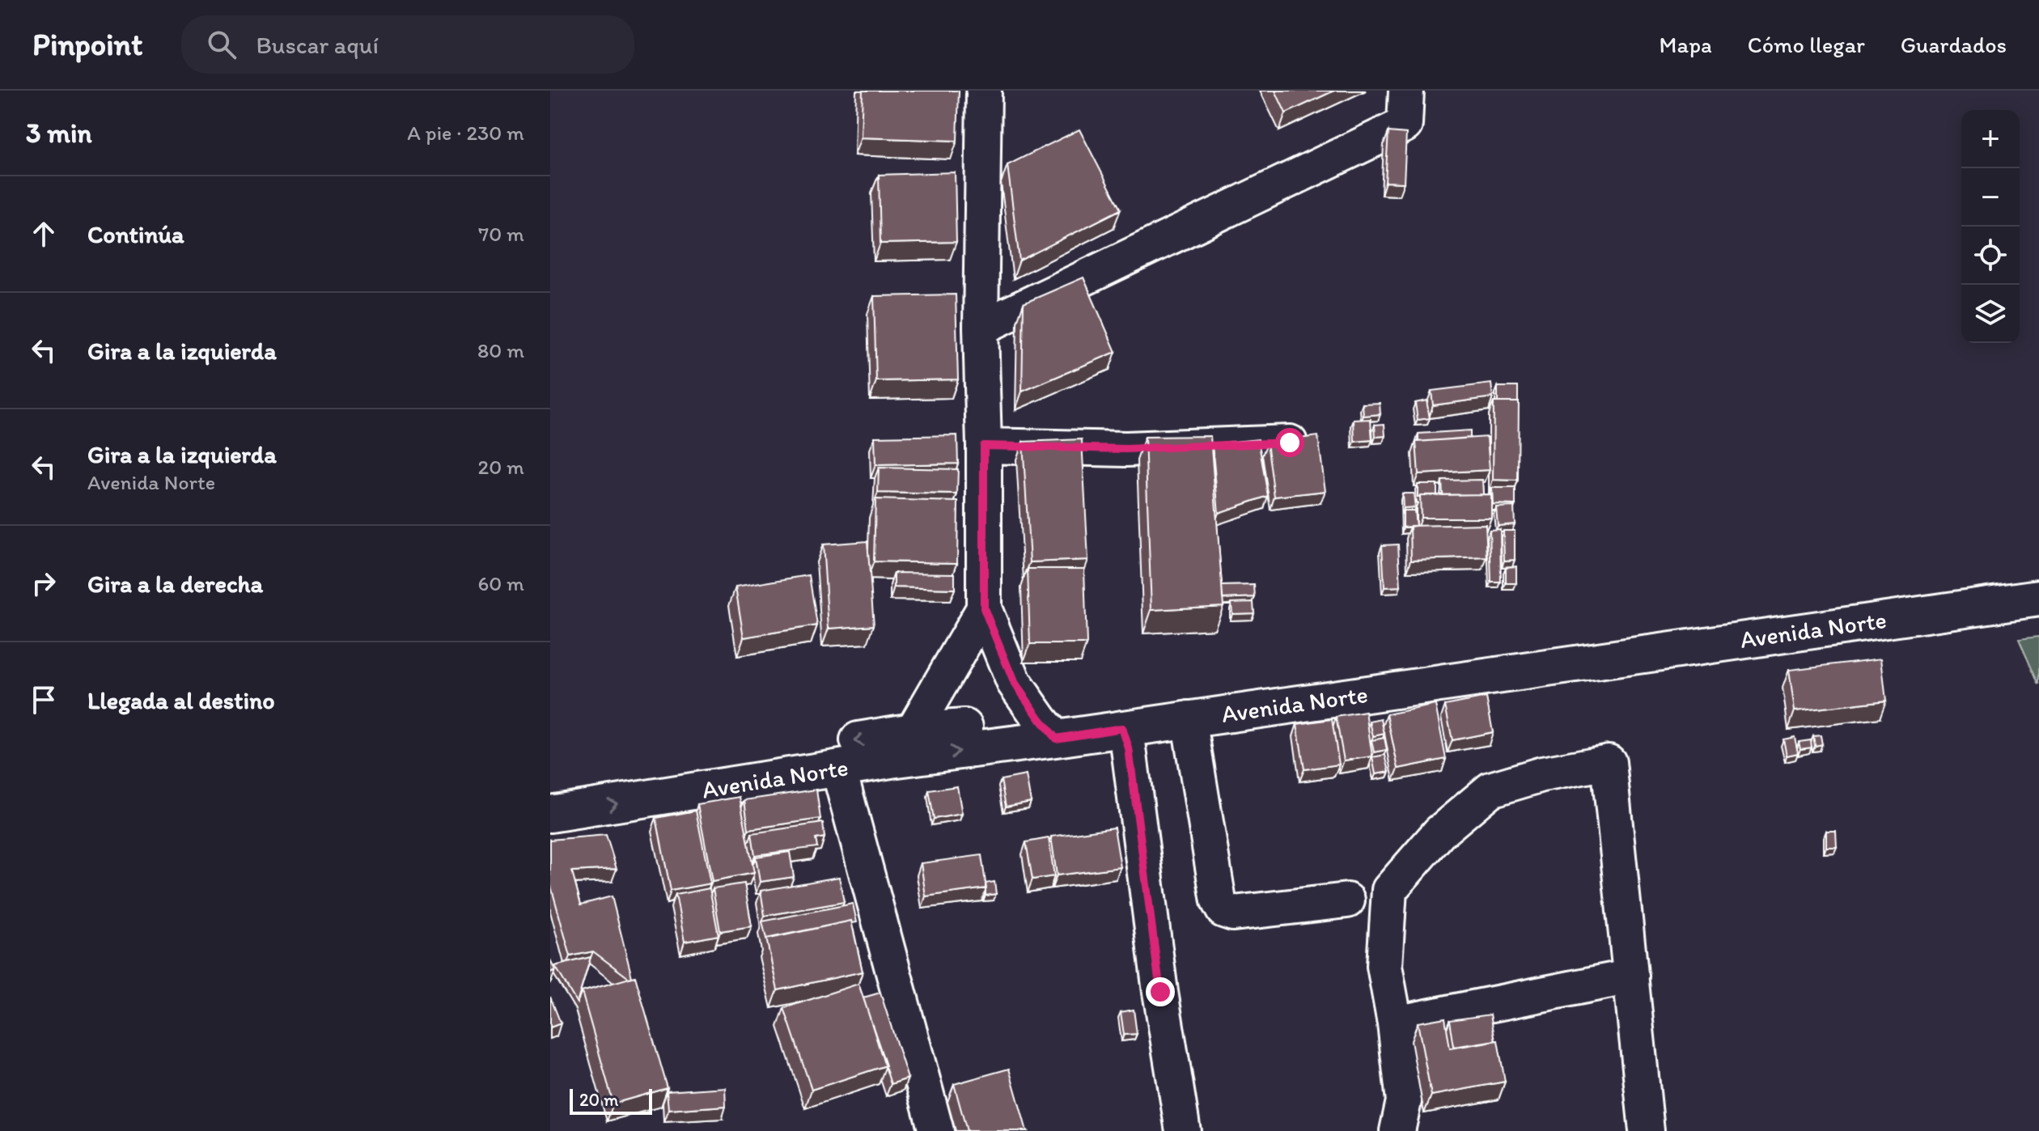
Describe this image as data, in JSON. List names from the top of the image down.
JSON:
{
  "streets": {
    "main road": ["Avenida Norte"]
  },
  "scale_bar": "20 m",
  "page": {
    "header": "Pinpoint",
    "search": "Buscar aquí",
    "nav": ["Mapa", "Cómo llegar", "Guardados"],
    "heading": ["3 min", "A pie · 230 m"],
    "map_buttons": ["+", "−"],
    "list": [
      ["Continúa", "70 m"],
      ["Gira a la izquierda", "80 m"],
      ["Gira a la izquierda", "Avenida Norte", "20 m"],
      ["Gira a la derecha", "60 m"],
      "Llegada al destino"
    ],
    "scale": "20 m"
  }
}
